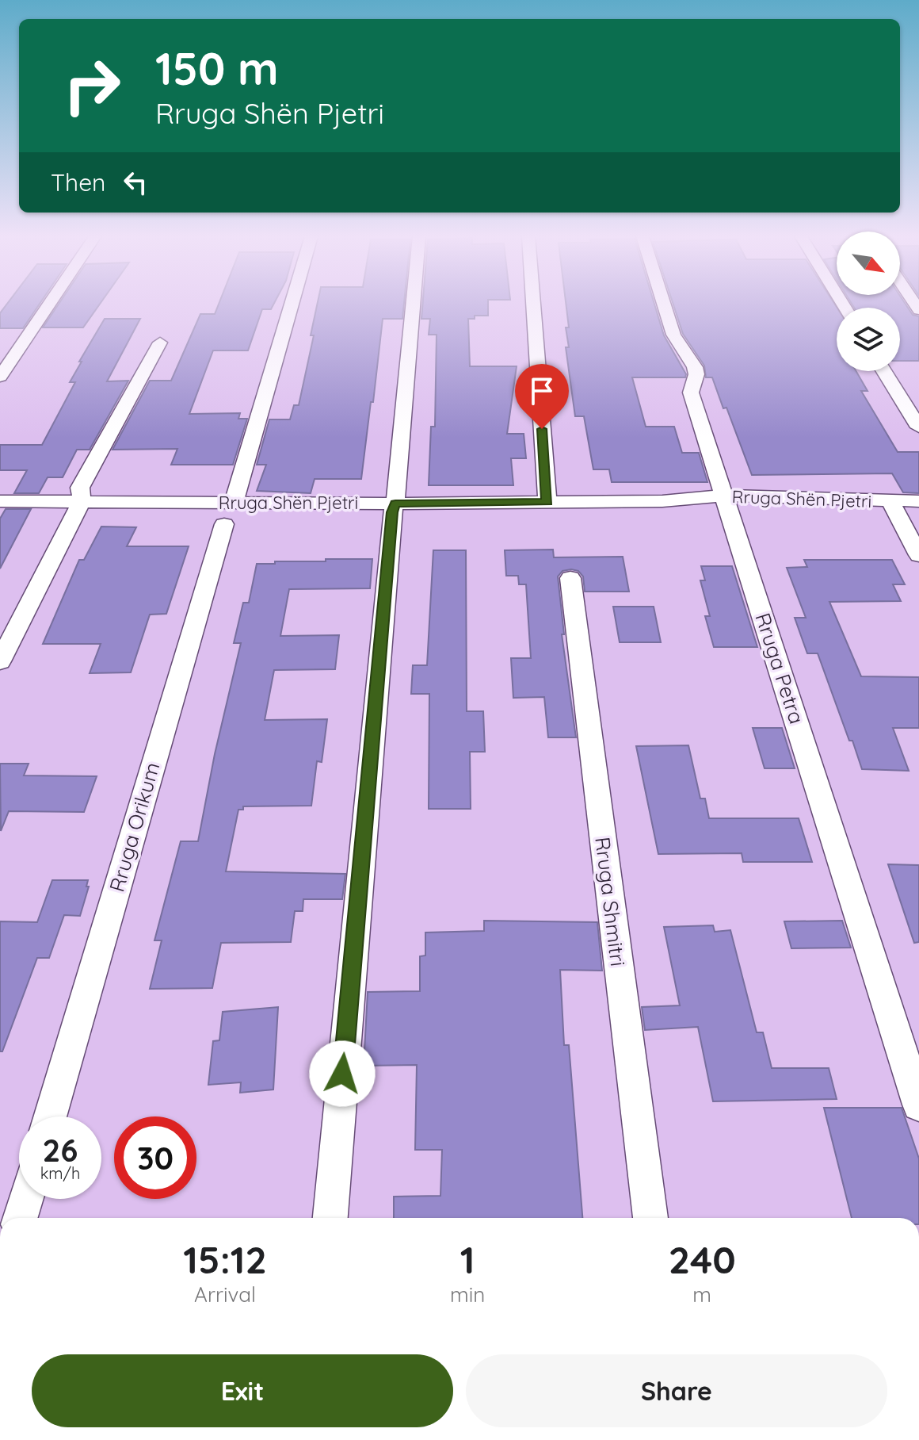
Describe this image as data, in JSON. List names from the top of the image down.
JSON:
{
  "streets": {
    "street": [
      "Rruga Shën Pjetri",
      "Rruga Petra",
      "Rruga Orikum",
      "Rruga Shmitri"
    ]
  },
  "crossings": [
    ["Rruga Shën Pjetri", "Rruga Petra"],
    ["Rruga Shën Pjetri", "Rruga Orikum"]
  ],
  "north": "bottom right",
  "page": {
    "turn": ["150 m", "Rruga Shën Pjetri"],
    "then": "Then",
    "speed": "26 km/h",
    "limit": "30",
    "eta": [
      "15:12",
      "Arrival",
      "1",
      "min",
      "240",
      "m"
    ],
    "buttons": ["Exit", "Share"]
  }
}
